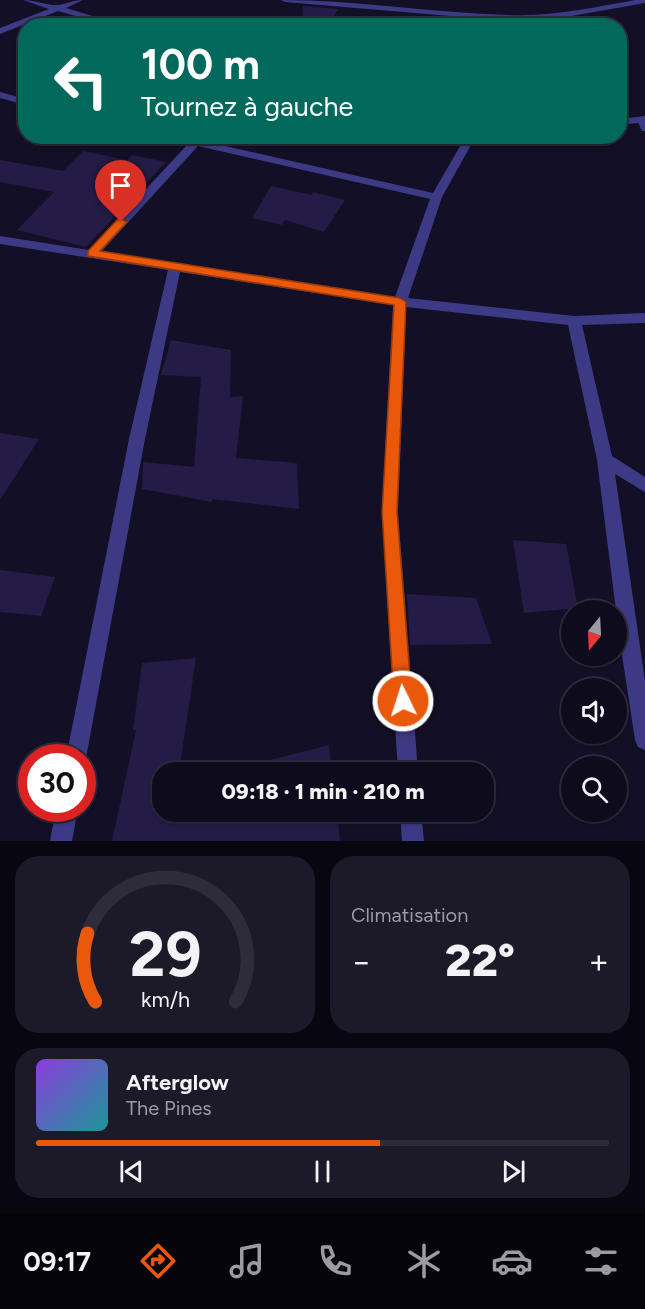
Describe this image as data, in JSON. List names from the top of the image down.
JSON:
{
  "north": "bottom",
  "page": {
    "turn": ["100 m", "Tournez à gauche"],
    "limit": "30",
    "trip": "09:18 · 1 min · 210 m",
    "tile": "Climatisation",
    "heat": ["−", "22°", "+"],
    "song": ["Afterglow", "The Pines"],
    "tabs": "09:17",
    "gauge": ["29", "km/h"]
  }
}
